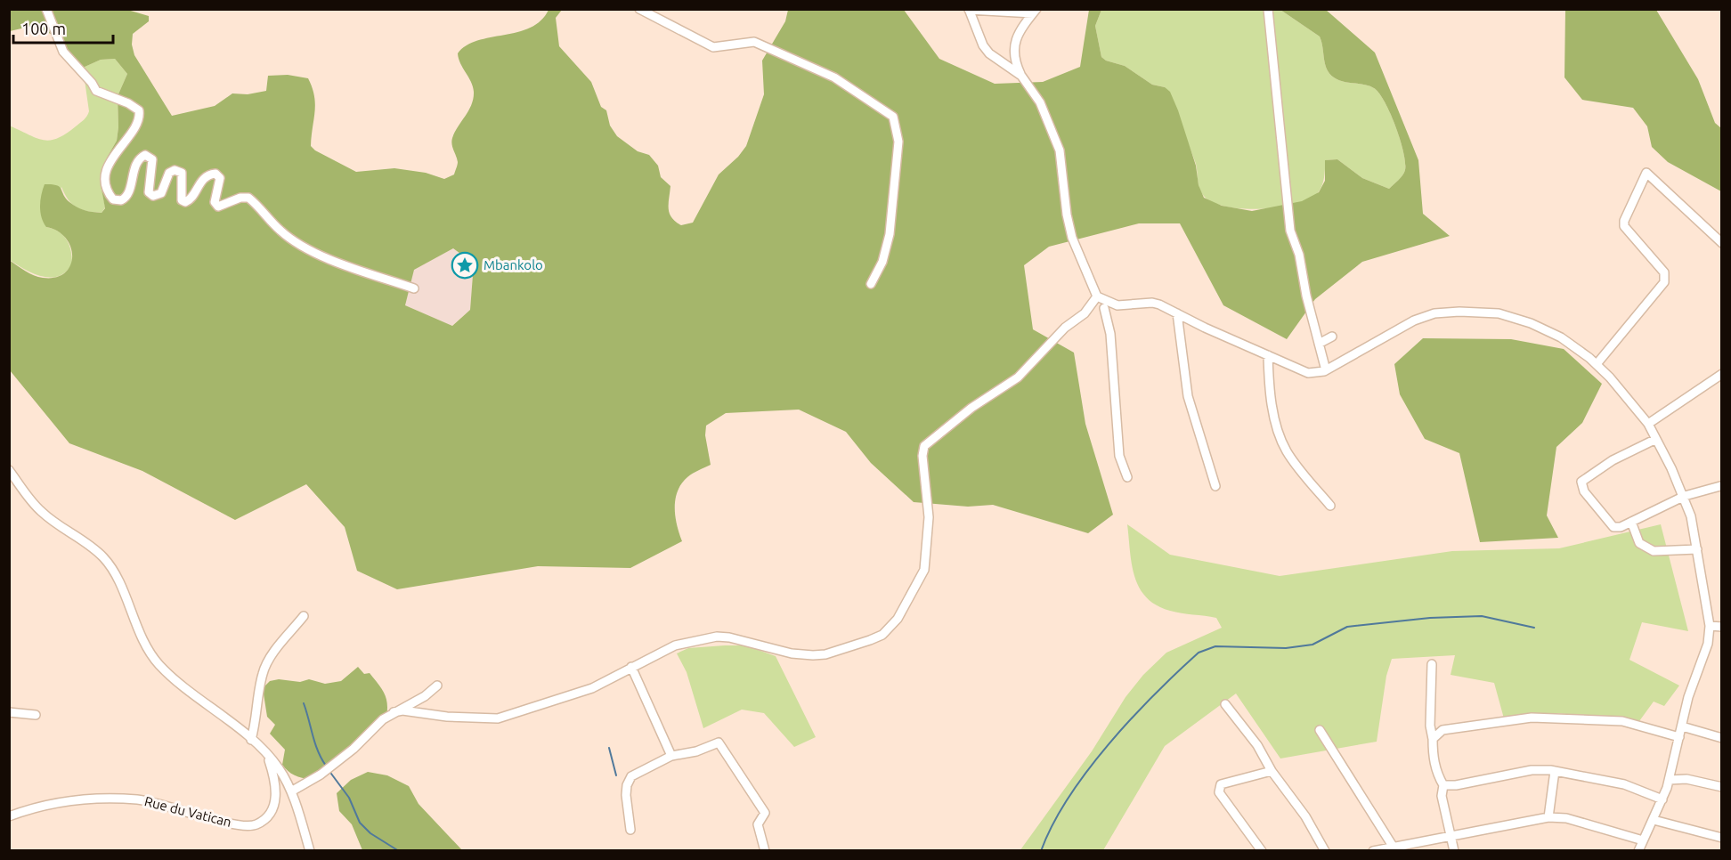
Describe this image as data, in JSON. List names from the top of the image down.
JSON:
{
  "streets": {
    "street": ["Rue du Vatican"]
  },
  "places": {
    "place": ["Mbankolo"]
  },
  "scale_bar": "100 m"
}
